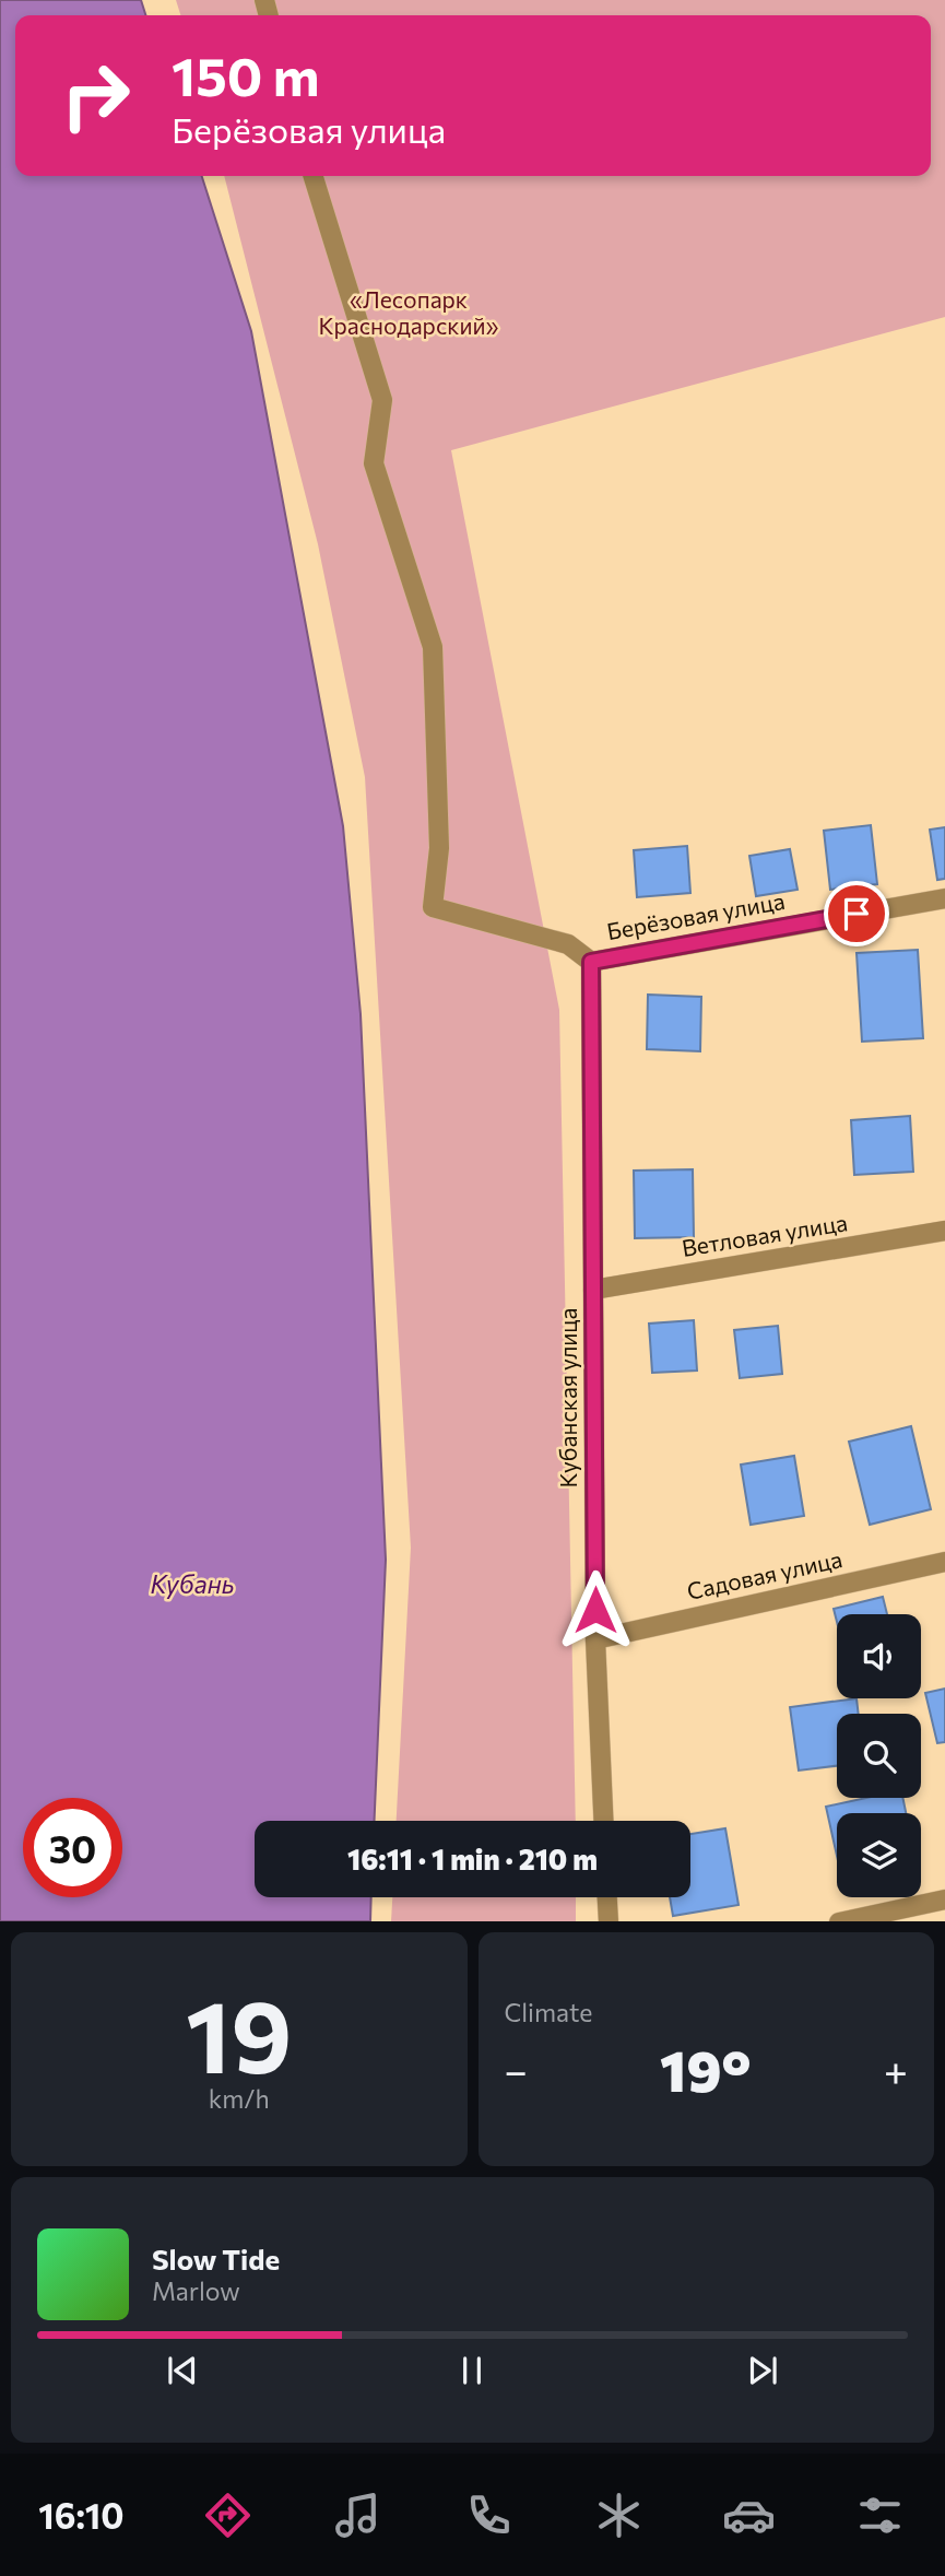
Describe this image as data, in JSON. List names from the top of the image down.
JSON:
{
  "streets": {
    "street": [
      "Берёзовая улица",
      "Ветловая улица",
      "Кубанская улица",
      "Садовая улица"
    ]
  },
  "crossings": [
    ["Берёзовая улица", "Кубанская улица"],
    ["Ветловая улица", "Кубанская улица"],
    ["Кубанская улица", "Садовая улица"]
  ],
  "water": ["Кубань"],
  "parks": ["«Лесопарк Краснодарский»"],
  "page": {
    "turn": ["150 m", "Берёзовая улица"],
    "limit": "30",
    "trip": "16:11 · 1 min · 210 m",
    "tile": [
      ["19", "km/h"],
      "Climate"
    ],
    "heat": ["−", "19°", "+"],
    "song": ["Slow Tide", "Marlow"],
    "tabs": "16:10"
  }
}
